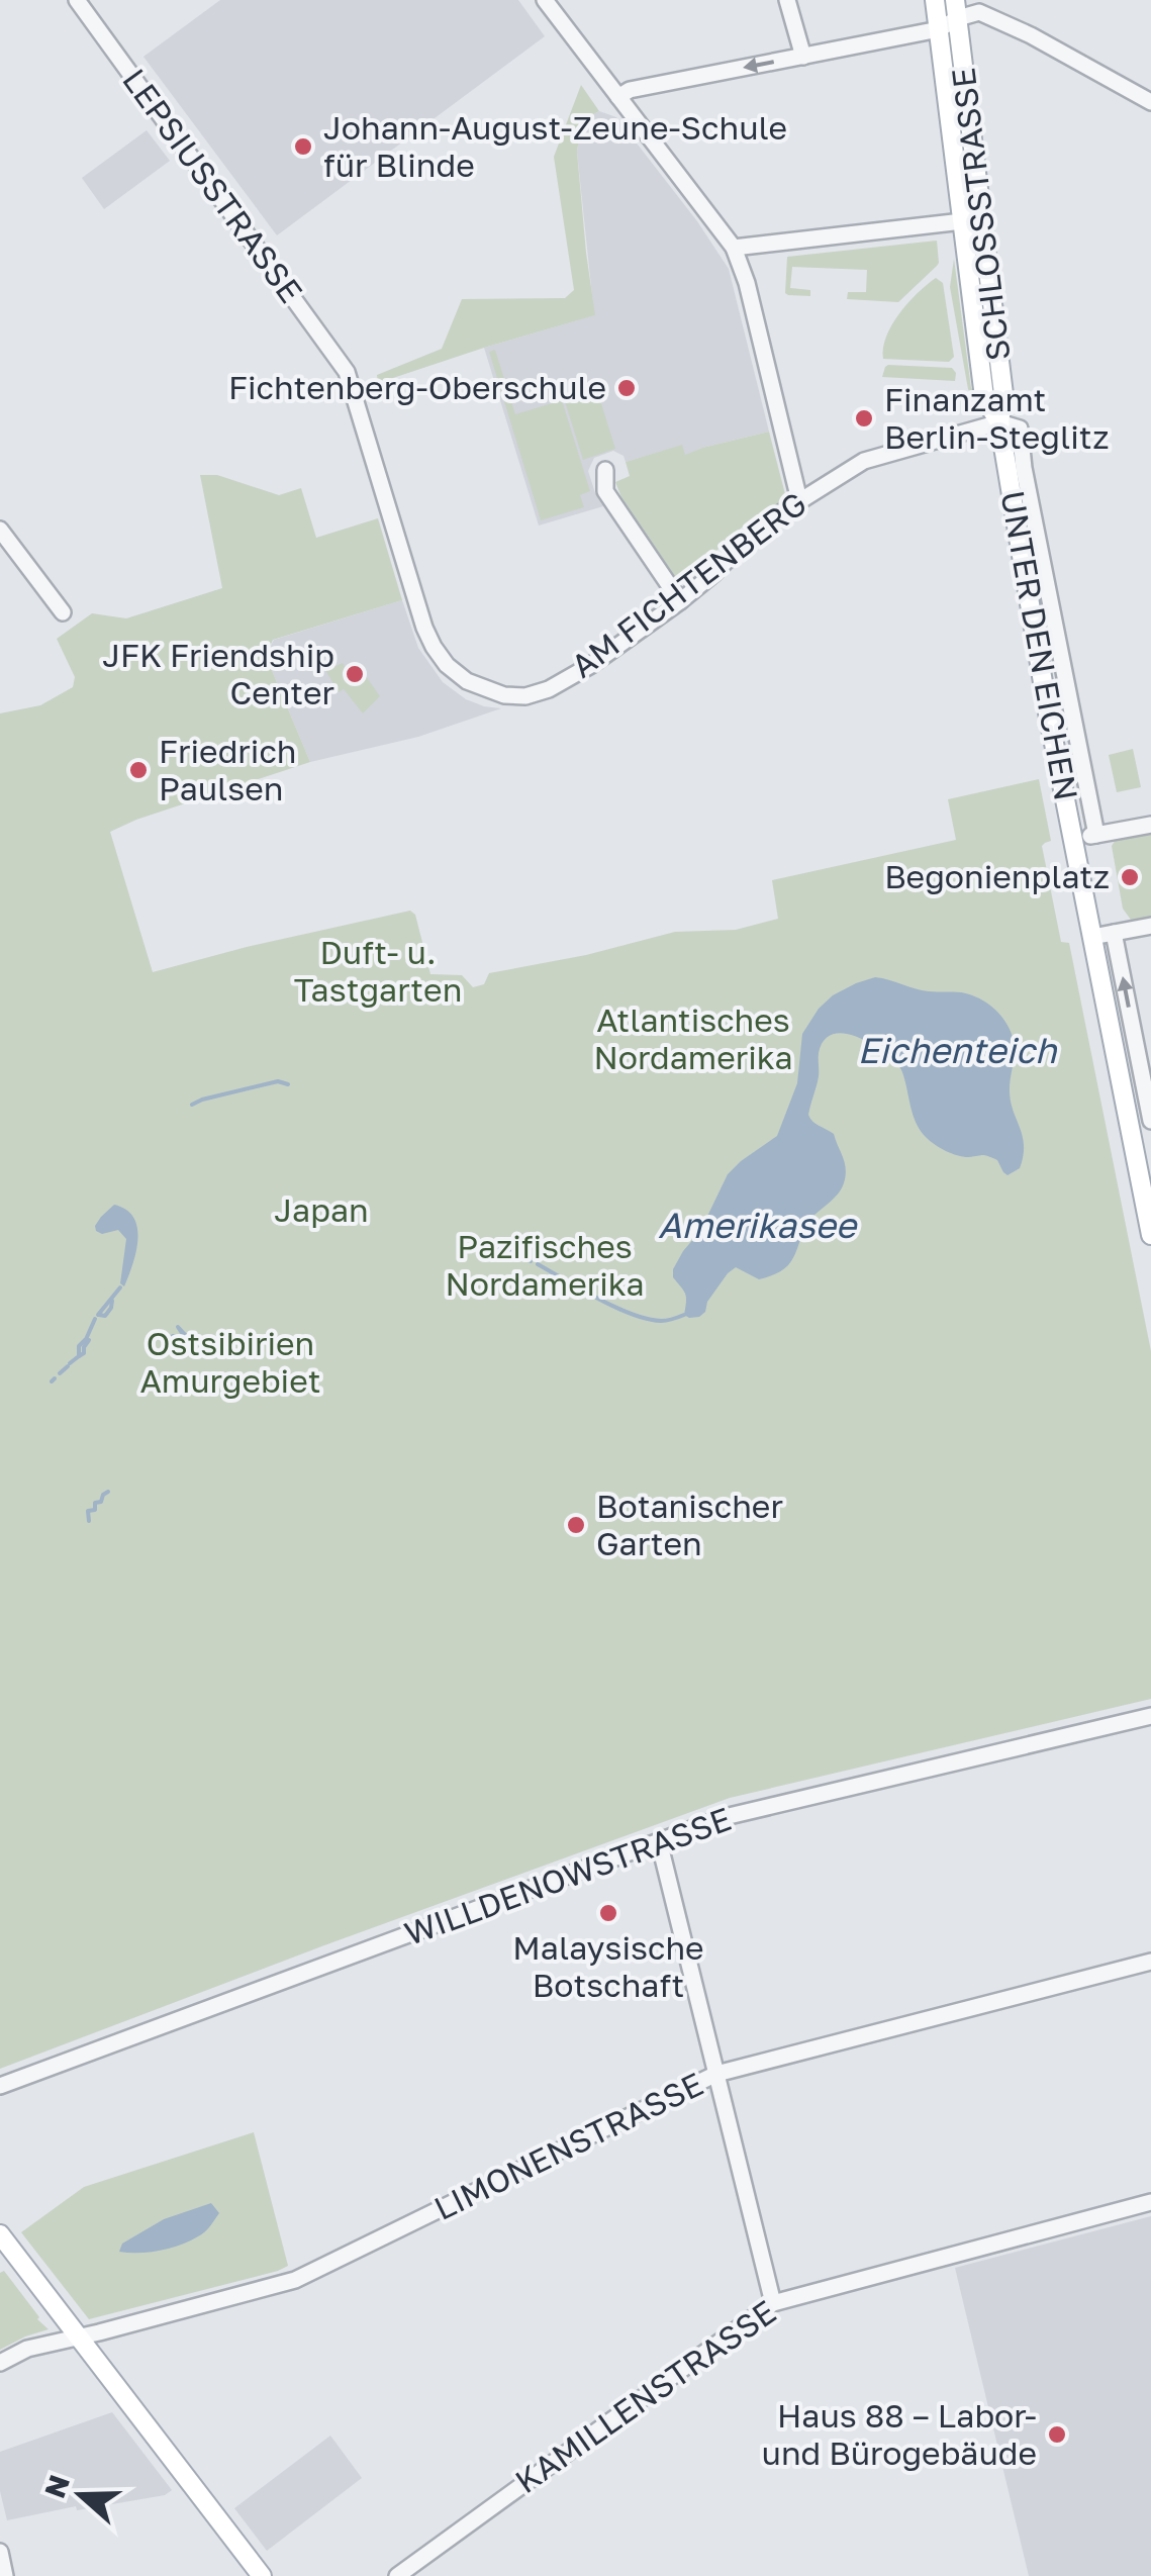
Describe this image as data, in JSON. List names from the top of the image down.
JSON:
{
  "streets": {
    "main road": ["SCHLOSSSTRASSE", "UNTER DEN EICHEN"],
    "street": [
      "LEPSIUSSTRASSE",
      "AM FICHTENBERG",
      "WILLDENOWSTRASSE",
      "LIMONENSTRASSE",
      "KAMILLENSTRASSE"
    ]
  },
  "crossings": [
    ["LEPSIUSSTRASSE", "AM FICHTENBERG"],
    ["SCHLOSSSTRASSE", "AM FICHTENBERG"],
    ["SCHLOSSSTRASSE", "UNTER DEN EICHEN"],
    ["AM FICHTENBERG", "UNTER DEN EICHEN"]
  ],
  "water": ["Eichenteich", "Amerikasee"],
  "parks": [
    "Duft- u. Tastgarten",
    "Atlantisches Nordamerika",
    "Japan",
    "Pazifisches Nordamerika",
    "Ostsibirien Amurgebiet"
  ],
  "places": [
    "Johann-August-Zeune-Schule für Blinde",
    "Fichtenberg-Oberschule",
    "Finanzamt Berlin-Steglitz",
    "JFK Friendship Center",
    "Friedrich Paulsen",
    "Begonienplatz",
    "Botanischer Garten",
    "Malaysische Botschaft",
    "Haus 88 – Labor- und Bürogebäude"
  ],
  "north": "left"
}
